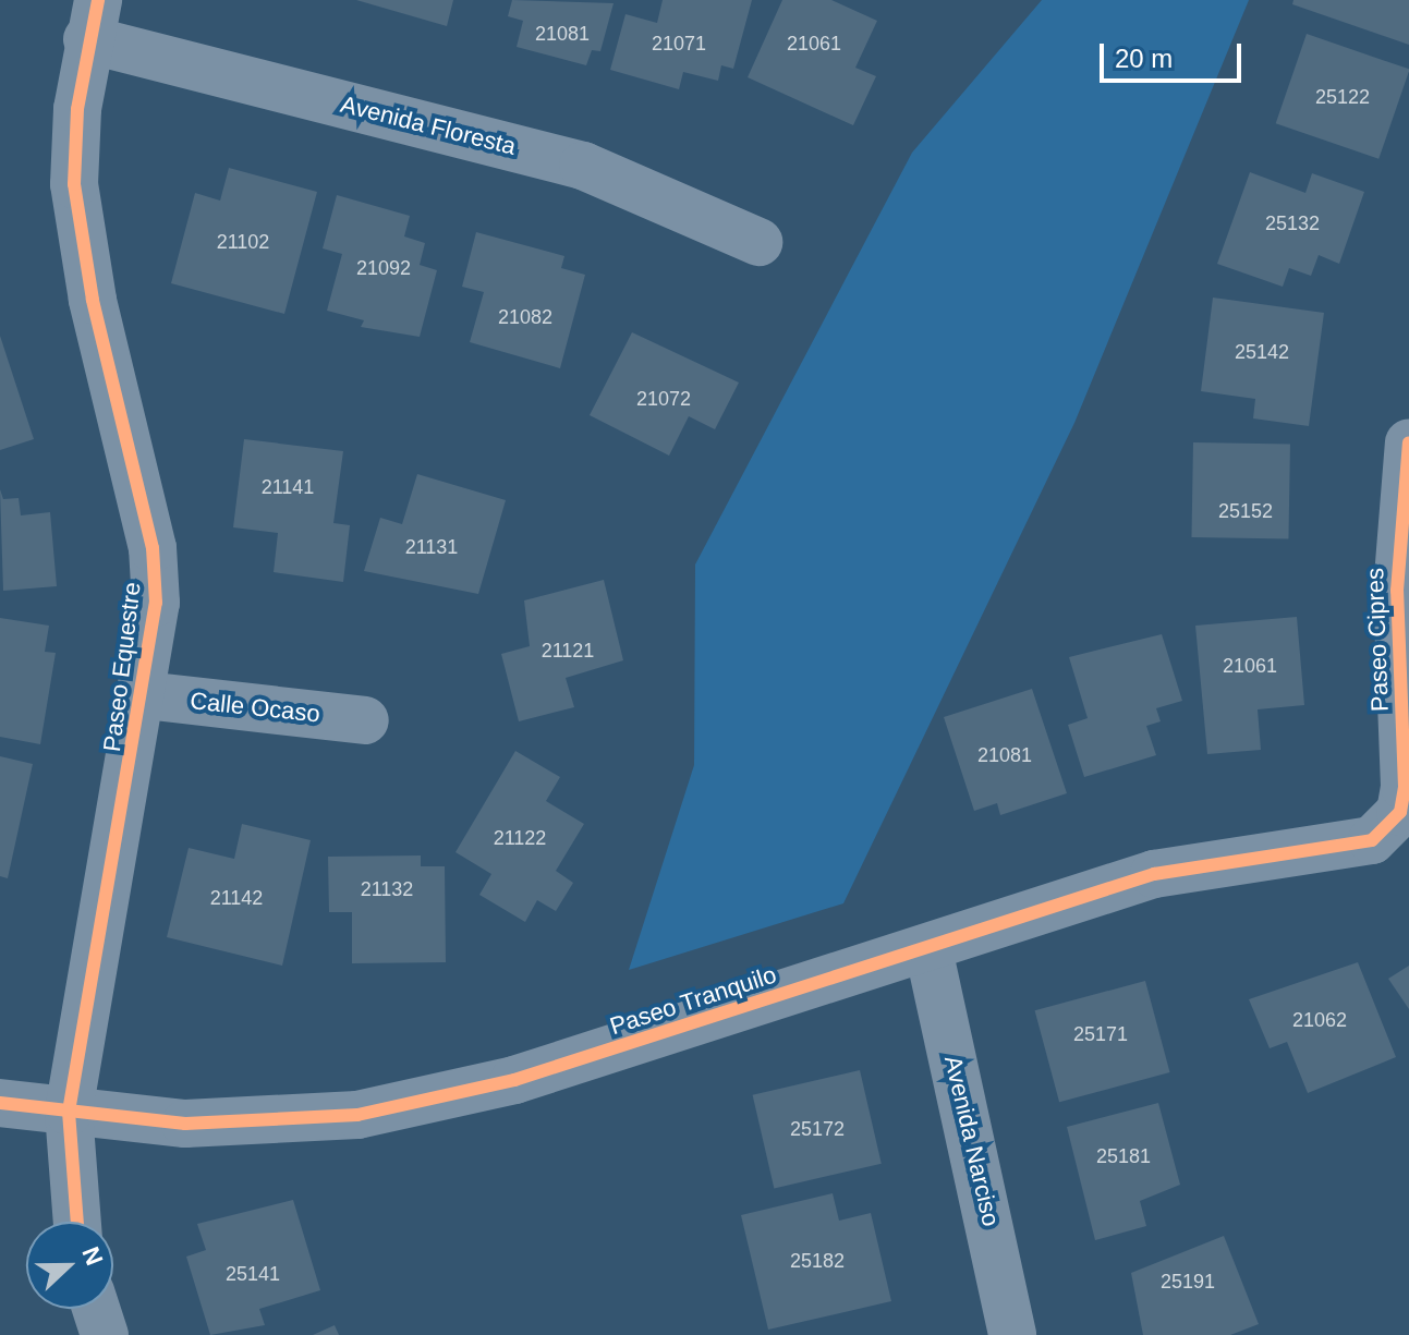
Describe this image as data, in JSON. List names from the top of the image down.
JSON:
{
  "streets": {
    "street": [
      "Avenida Floresta",
      "Paseo Cipres",
      "Paseo Equestre",
      "Calle Ocaso",
      "Paseo Tranquilo",
      "Avenida Narciso"
    ]
  },
  "crossings": [
    ["Avenida Floresta", "Paseo Equestre"],
    ["Paseo Cipres", "Paseo Tranquilo"],
    ["Paseo Equestre", "Calle Ocaso"],
    ["Paseo Equestre", "Paseo Tranquilo"],
    ["Paseo Tranquilo", "Avenida Narciso"]
  ],
  "house_numbers": [
    "21081",
    "21071",
    "21061",
    "25122",
    "25132",
    "21102",
    "21092",
    "21082",
    "25142",
    "21072",
    "21141",
    "25152",
    "21131",
    "21121",
    "21061",
    "21081",
    "21122",
    "21132",
    "21142",
    "21062",
    "25171",
    "25172",
    "25181",
    "25182",
    "25141",
    "25191"
  ],
  "scale_bar": "20 m",
  "north": "right"
}
